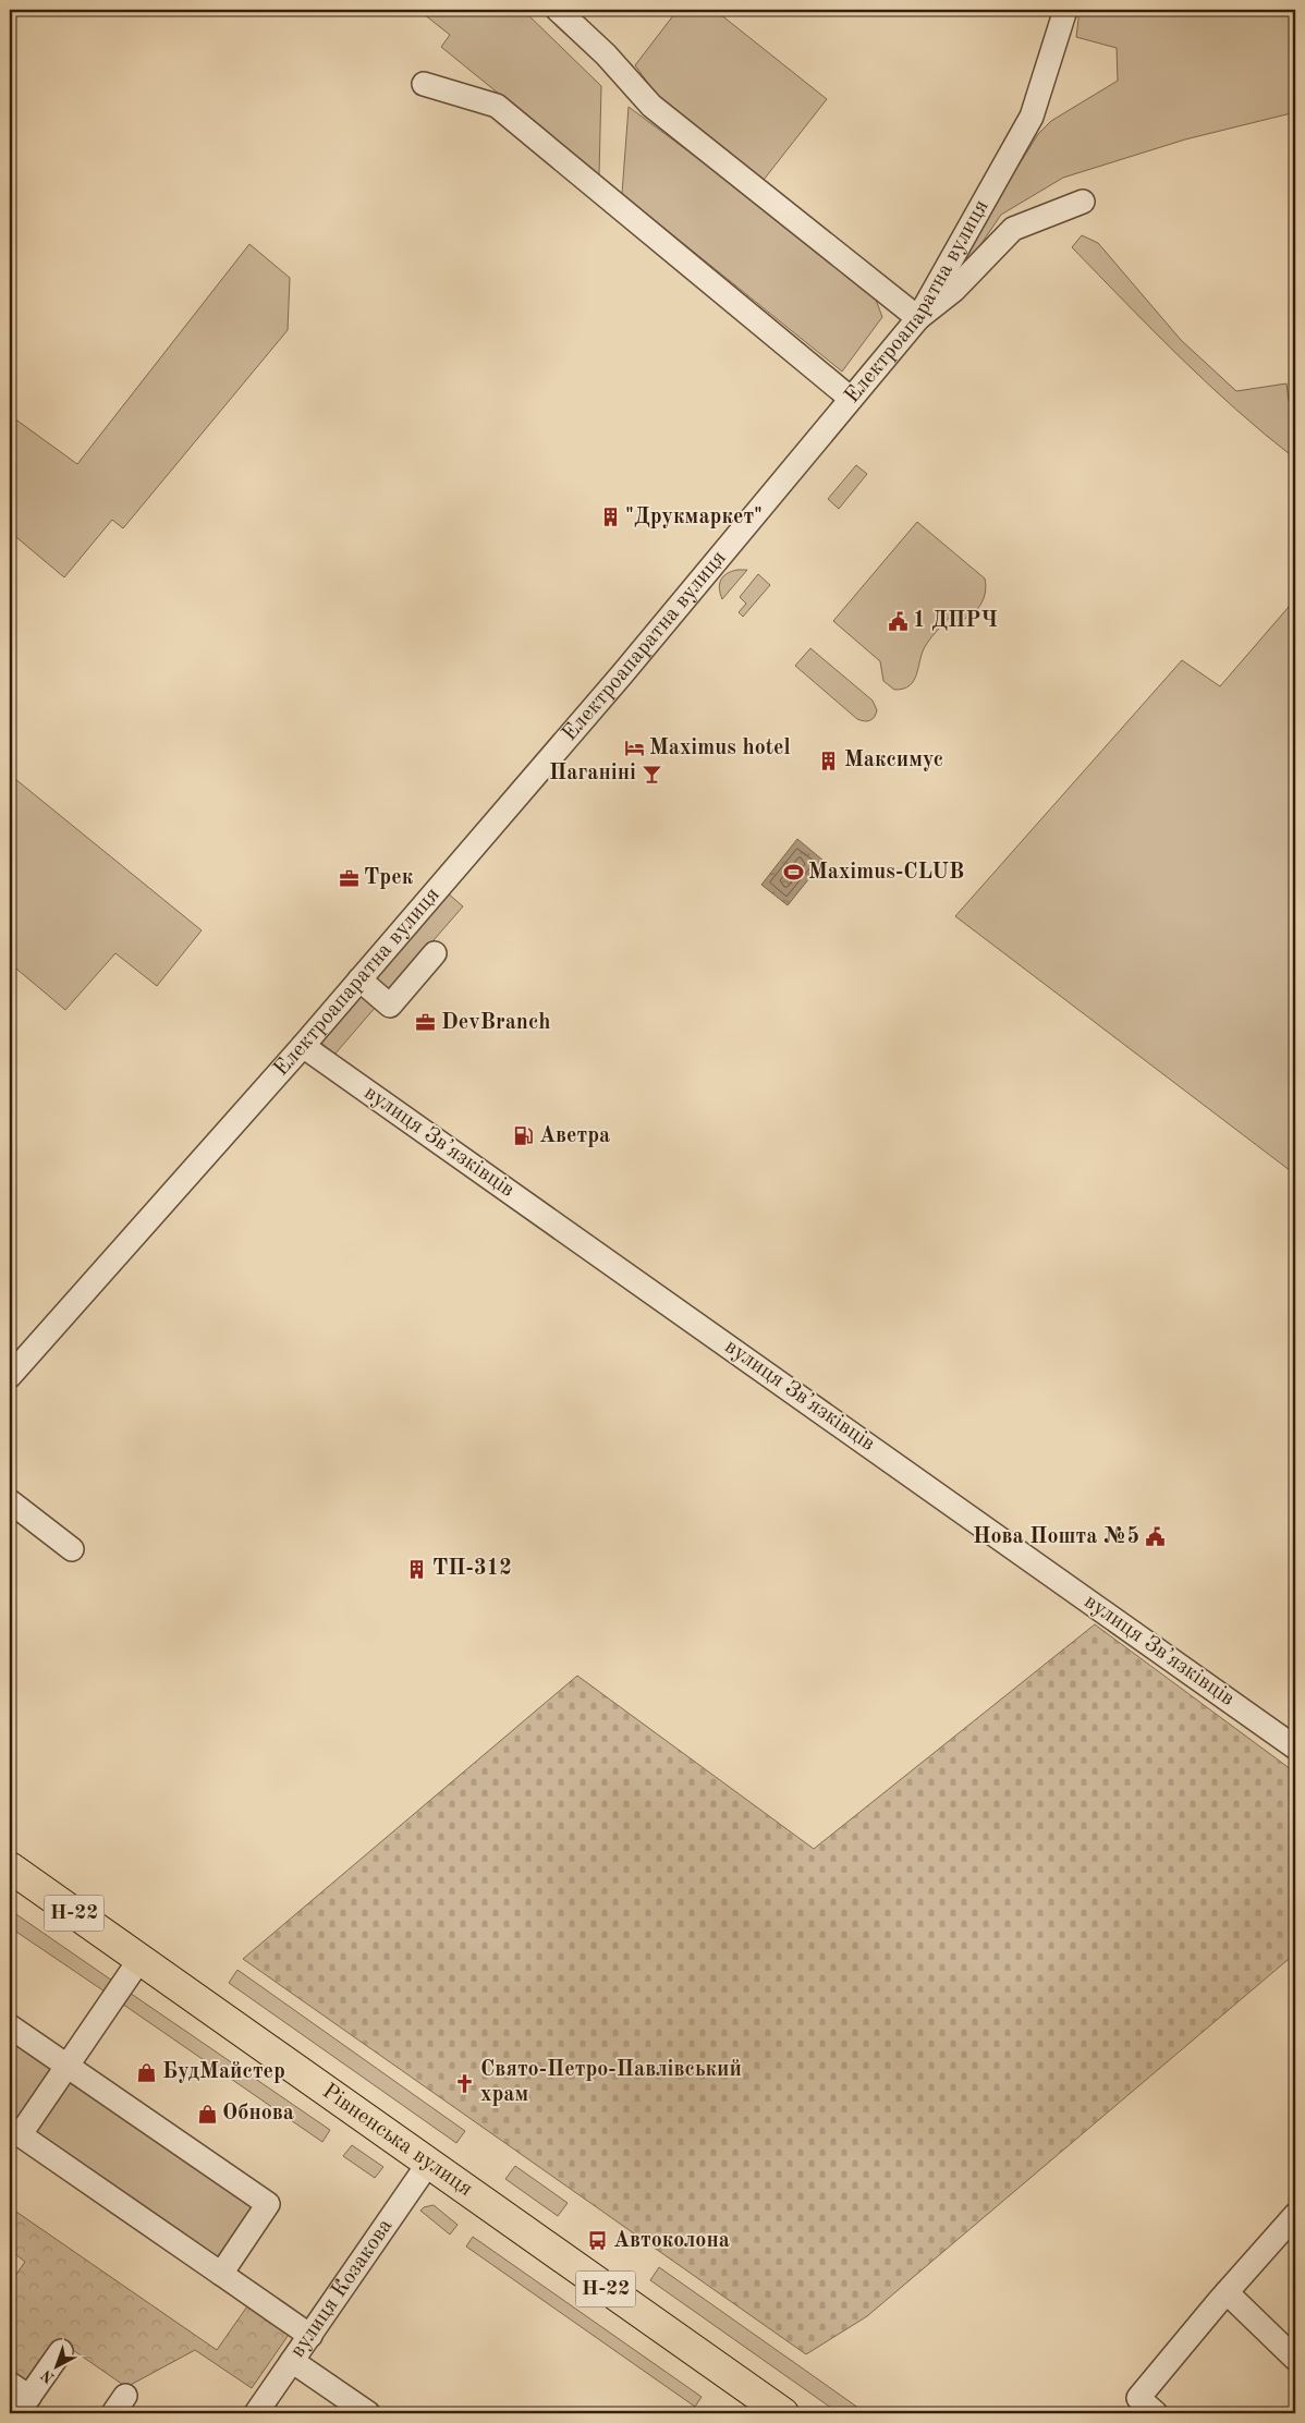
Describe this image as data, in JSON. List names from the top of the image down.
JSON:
{
  "streets": {
    "main road": ["Н-22", "Рівненська вулиця"],
    "street": ["Електроапаратна вулиця", "вулиця Звʼязківців", "вулиця Козакова"]
  },
  "crossings": [
    ["Електроапаратна вулиця", "вулиця Звʼязківців"],
    ["Рівненська вулиця", "вулиця Козакова"]
  ],
  "places": {
    "building": ["\"Друкмаркет\"", "Максимус", "ТП-312"],
    "public building": ["1 ДПРЧ", "Нова Пошта №5"],
    "hotel": ["Maximus hotel"],
    "bar": ["Паганіні"],
    "sports": ["Maximus-CLUB"],
    "office": ["Трек", "DevBranch"],
    "fuel station": ["Аветра"],
    "shop": ["БудМайстер", "Обнова"],
    "church": ["Свято-Петро-Павлівський храм"],
    "bus stop": ["Автоколона"]
  },
  "north": "bottom left"
}
